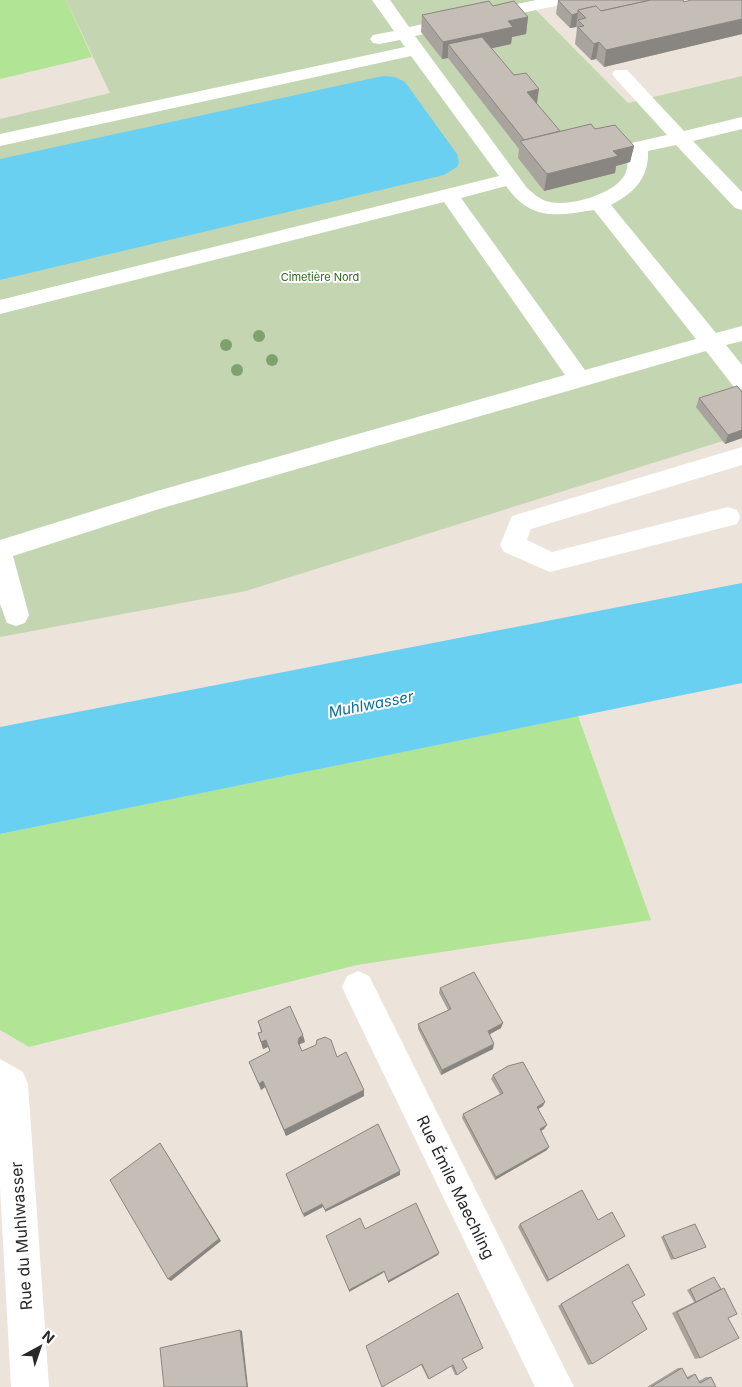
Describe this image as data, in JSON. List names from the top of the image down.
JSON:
{
  "streets": {
    "street": ["Rue Émile Maechling", "Rue du Muhlwasser"]
  },
  "water": ["Muhlwasser"],
  "parks": ["Cimetière Nord"],
  "north": "top right"
}
